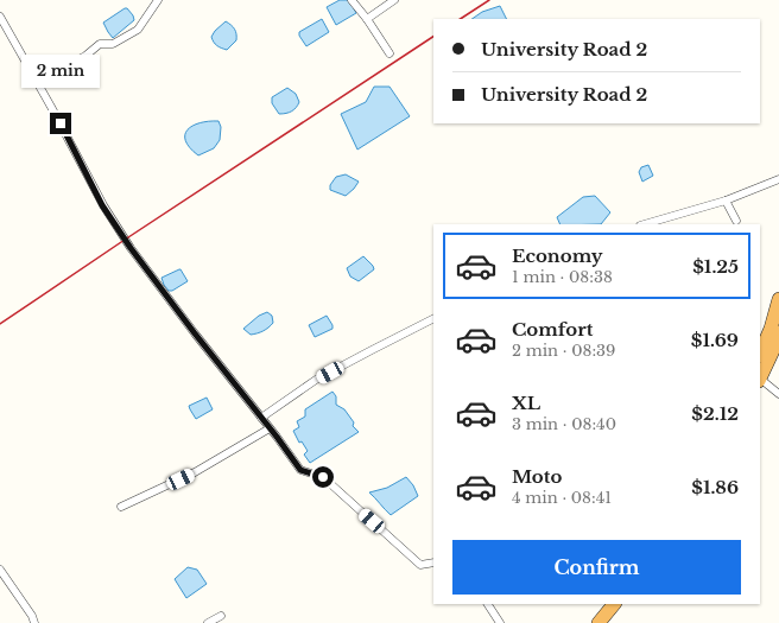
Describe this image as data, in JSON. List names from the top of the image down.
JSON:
{
  "page": {
    "banner": ["University Road 2", "University Road 2"],
    "bubble": "2 min",
    "list": [
      {
        "name": "Economy",
        "note": "1 min · 08:38",
        "value": "$1.25"
      },
      {
        "name": "Comfort",
        "note": "2 min · 08:39",
        "value": "$1.69"
      },
      {
        "name": "XL",
        "note": "3 min · 08:40",
        "value": "$2.12"
      },
      {
        "name": "Moto",
        "note": "4 min · 08:41",
        "value": "$1.86"
      }
    ],
    "buttons": "Confirm"
  }
}
